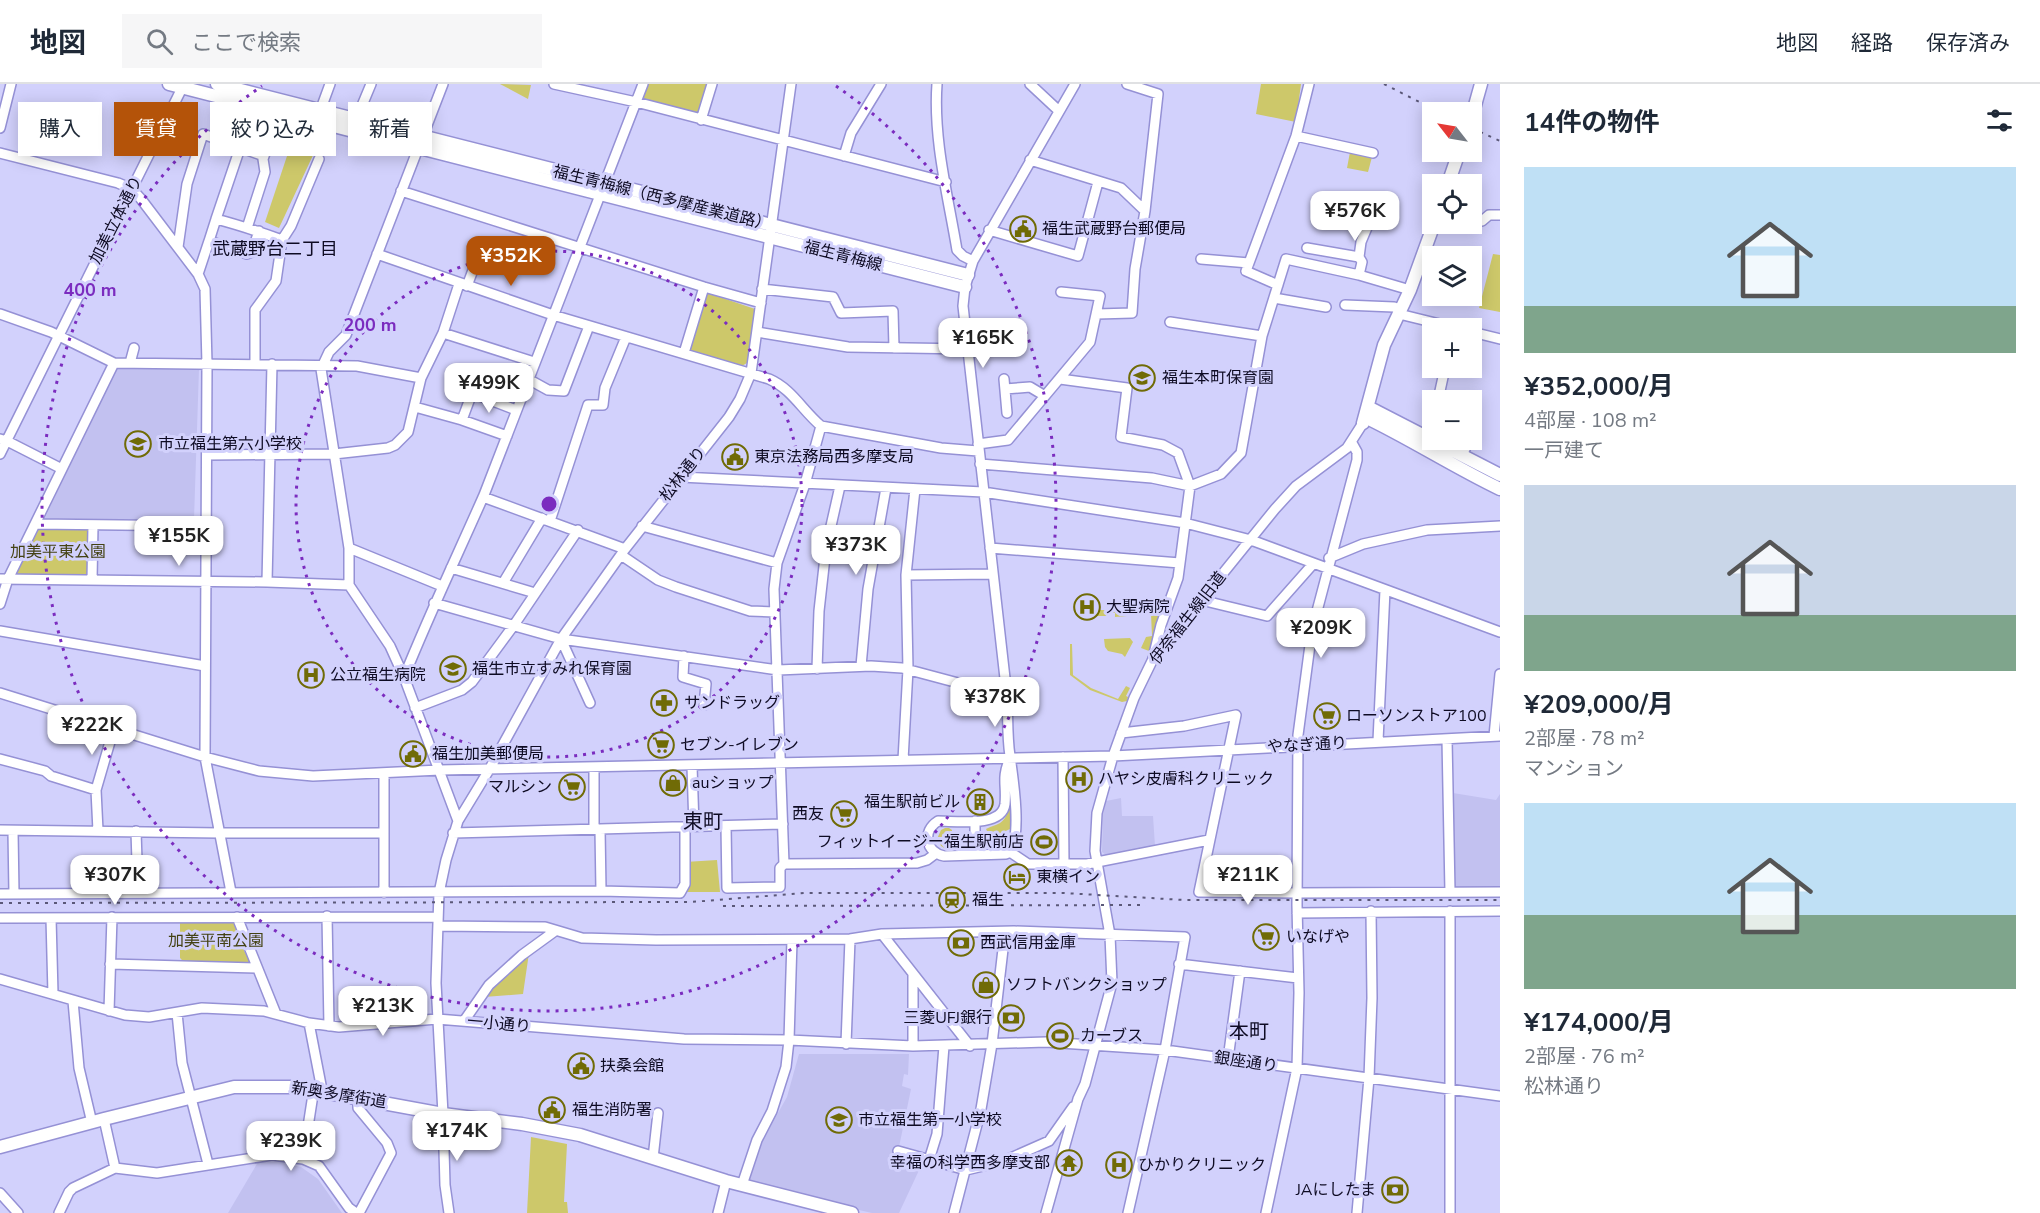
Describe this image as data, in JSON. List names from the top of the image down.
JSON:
{
  "streets": {
    "main road": ["福生青梅線（西多摩産業道路）", "福生青梅線", "新奥多摩街道"],
    "street": [
      "加美立体通り",
      "松林通り",
      "伊奈福生線旧道",
      "やなぎ通り",
      "一小通り",
      "銀座通り"
    ]
  },
  "crossings": [
    ["福生青梅線（西多摩産業道路）", "加美立体通り"],
    ["福生青梅線（西多摩産業道路）", "福生青梅線"],
    ["福生青梅線（西多摩産業道路）", "松林通り"],
    ["福生青梅線", "松林通り"],
    ["松林通り", "やなぎ通り"],
    ["伊奈福生線旧道", "やなぎ通り"],
    ["伊奈福生線旧道", "銀座通り"],
    ["一小通り", "銀座通り"]
  ],
  "districts": ["武蔵野台二丁目", "東町", "本町"],
  "parks": ["加美平東公園", "加美平南公園"],
  "places": {
    "public building": [
      "福生武蔵野台郵便局",
      "東京法務局西多摩支局",
      "福生加美郵便局",
      "扶桑会館",
      "福生消防署"
    ],
    "school or university": [
      "福生本町保育園",
      "市立福生第六小学校",
      "福生市立すみれ保育園",
      "市立福生第一小学校"
    ],
    "hospital": [
      "大聖病院",
      "公立福生病院",
      "ハヤシ皮膚科クリニック",
      "ひかりクリニック"
    ],
    "pharmacy": ["サンドラッグ"],
    "supermarket": [
      "ローソンストア100",
      "セブン-イレブン",
      "マルシン",
      "西友",
      "いなげや"
    ],
    "shop": ["auショップ", "ソフトバンクショップ"],
    "building": ["福生駅前ビル"],
    "sports": ["フィットイージー福生駅前店", "カーブス"],
    "hotel": ["東横イン"],
    "station": ["福生"],
    "bank": ["西武信用金庫", "三菱UFJ銀行", "JAにしたま"],
    "temple": ["幸福の科学西多摩支部"]
  },
  "north": "top left",
  "page": {
    "header": "地図",
    "search": "ここで検索",
    "nav": ["地図", "経路", "保存済み"],
    "heading": "14件の物件",
    "map_buttons": ["+", "−"],
    "chip": [
      "購入",
      "賃貸",
      "絞り込み",
      "新着"
    ],
    "list": [
      {
        "name": "¥352,000/月",
        "note": "4部屋 · 108 m² · 一戸建て"
      },
      {
        "name": "¥209,000/月",
        "note": "2部屋 · 78 m² · マンション"
      },
      {
        "name": "¥174,000/月",
        "note": "2部屋 · 76 m² · 松林通り"
      }
    ],
    "price": [
      "¥576K",
      "¥352K",
      "¥165K",
      "¥499K",
      "¥155K",
      "¥373K",
      "¥209K",
      "¥378K",
      "¥222K",
      "¥307K",
      "¥211K",
      "¥213K",
      "¥174K",
      "¥239K"
    ]
  },
  "rings": ["400 m", "200 m"]
}
